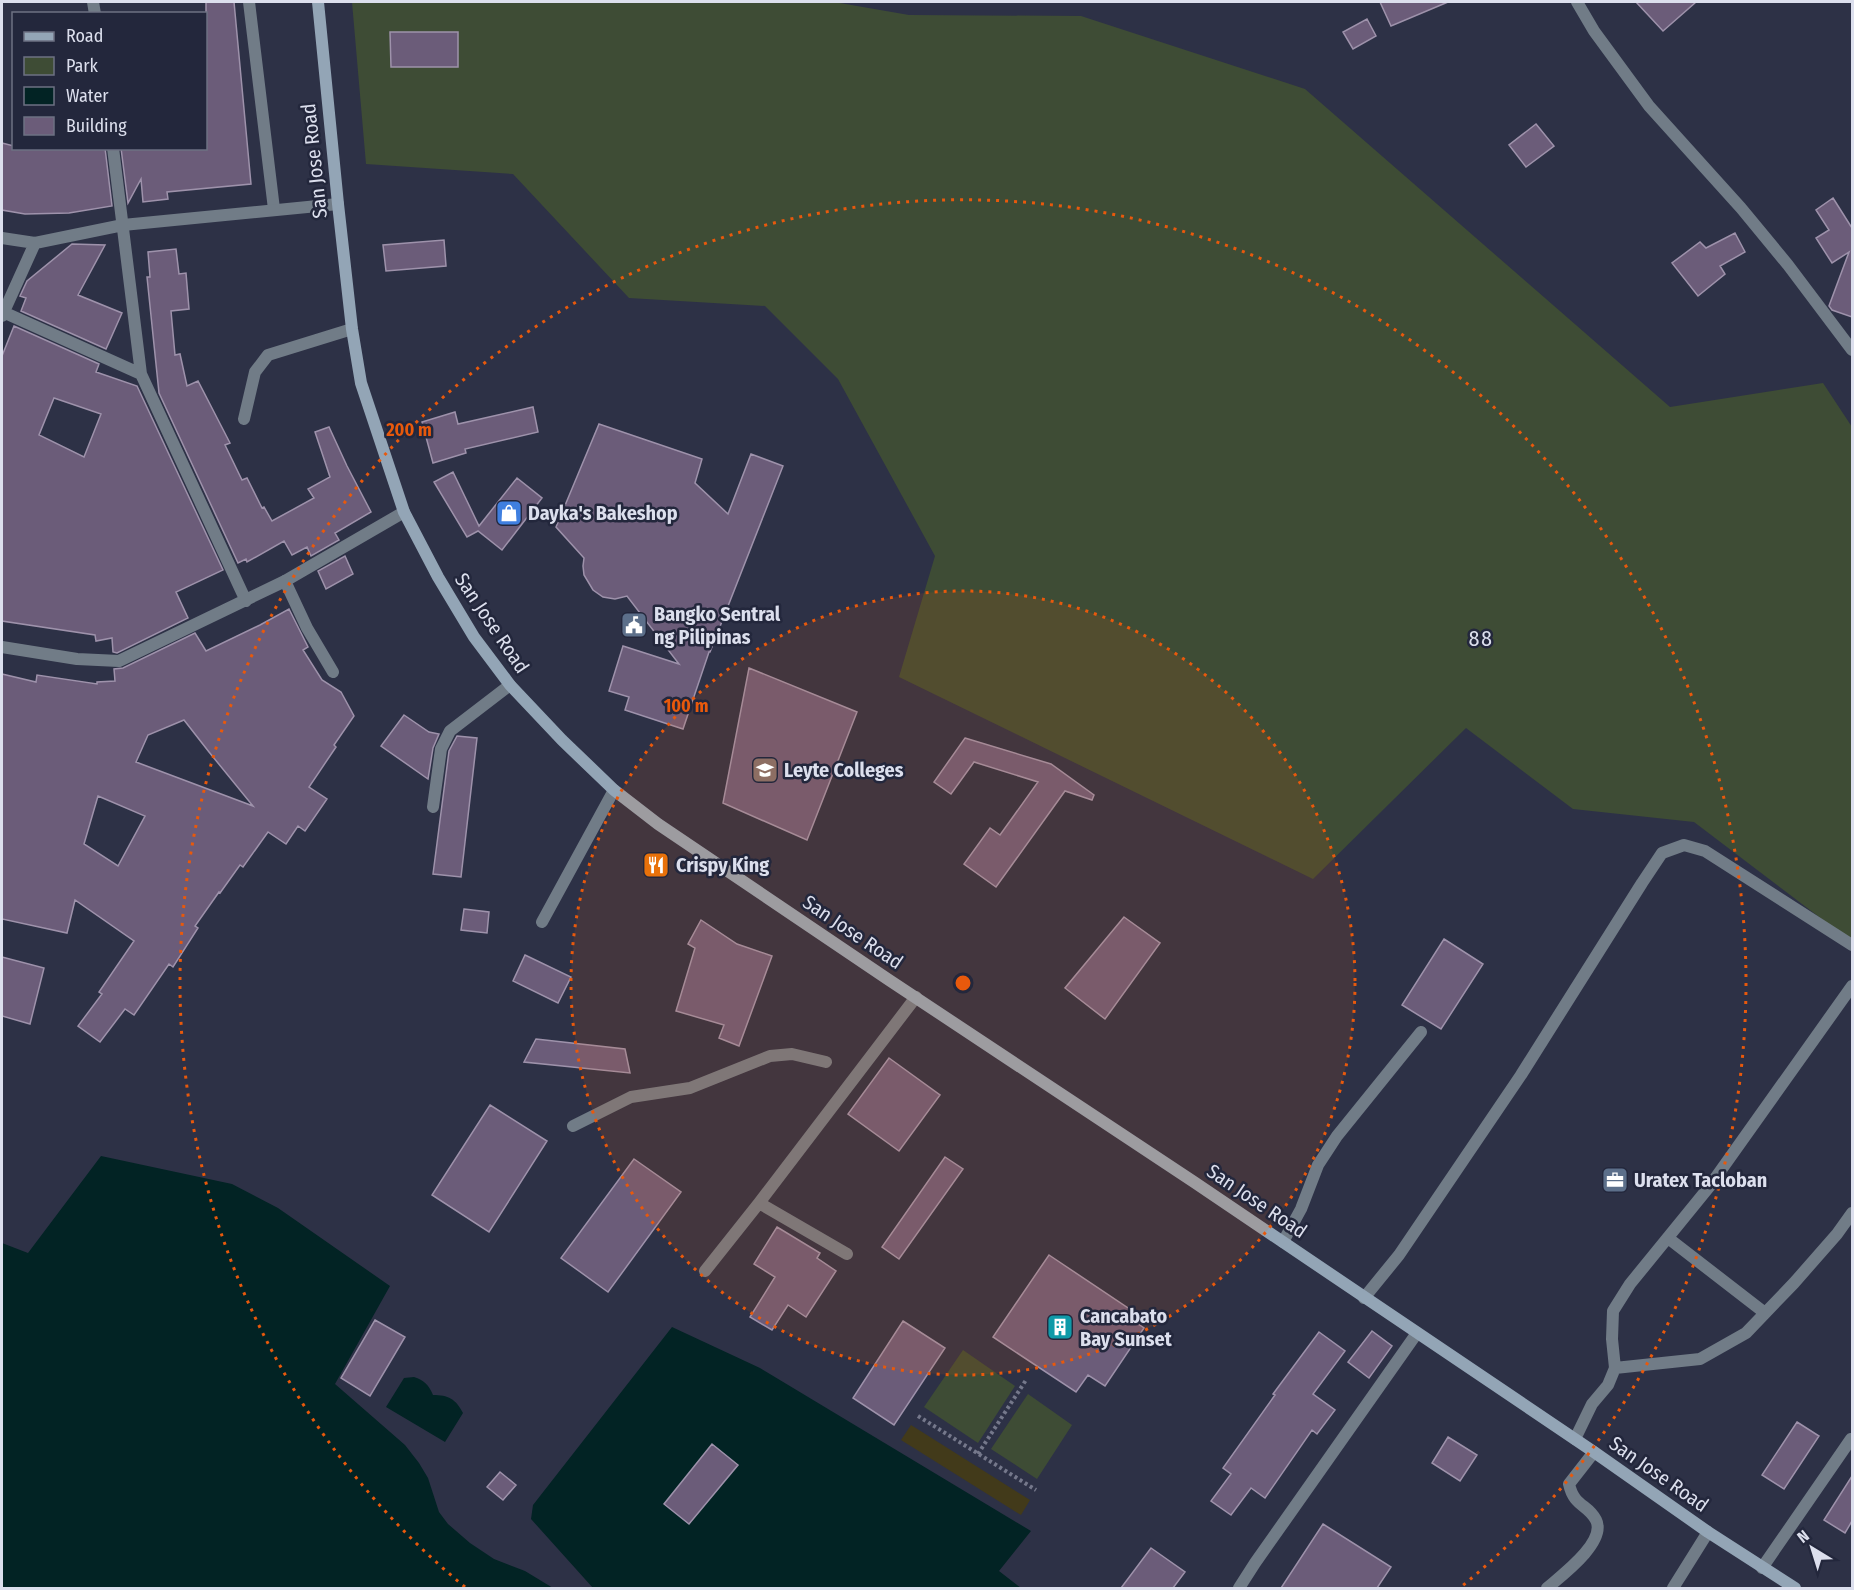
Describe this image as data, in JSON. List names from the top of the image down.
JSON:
{
  "streets": {
    "main road": ["San Jose Road"]
  },
  "districts": ["88"],
  "places": {
    "shop": ["Dayka's Bakeshop"],
    "public building": ["Bangko Sentral ng Pilipinas"],
    "school or university": ["Leyte Colleges"],
    "restaurant": ["Crispy King"],
    "office": ["Uratex Tacloban"],
    "building": ["Cancabato Bay Sunset"]
  },
  "legend": [
    "Road",
    "Park",
    "Water",
    "Building"
  ],
  "north": "top left",
  "rings": ["200 m", "100 m"]
}
